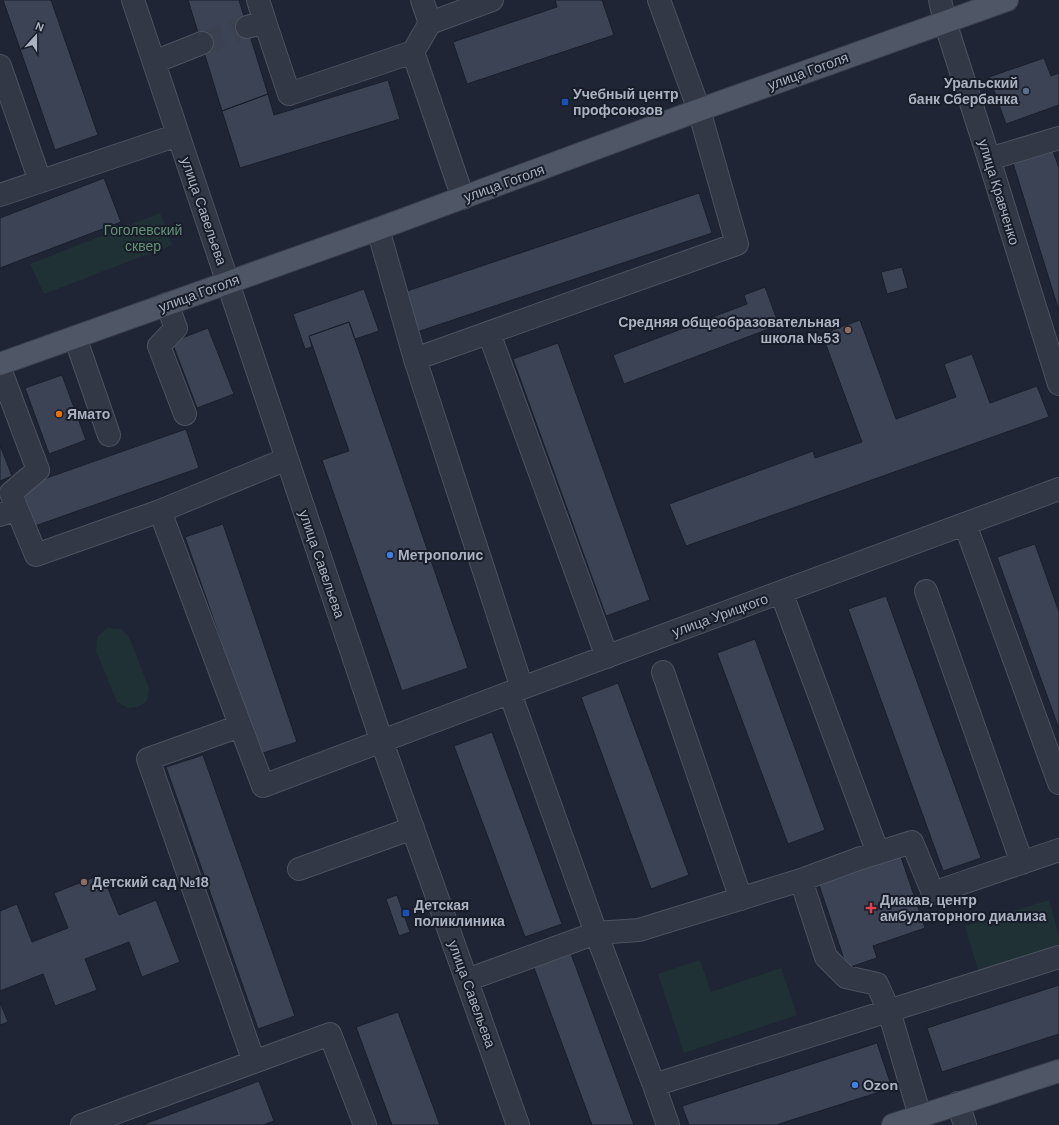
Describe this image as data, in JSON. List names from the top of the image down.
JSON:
{
  "streets": {
    "main road": ["улица Гоголя"],
    "street": ["улица Кравченко", "улица Савельева", "улица Урицкого"]
  },
  "crossings": [
    ["улица Гоголя", "улица Кравченко"],
    ["улица Гоголя", "улица Савельева"],
    ["улица Савельева", "улица Урицкого"]
  ],
  "parks": ["Гоголевский сквер"],
  "places": {
    "other": [
      "Уральский банк Сбербанка",
      "Средняя общеобразовательная школа №53",
      "Ямато",
      "Метрополис",
      "Детский сад №18",
      "Ozon"
    ],
    "transit": ["Учебный центр профсоюзов", "Детская поликлиника"],
    "health": ["Диакав, центр амбулаторного диализа"]
  },
  "north": "top"
}
